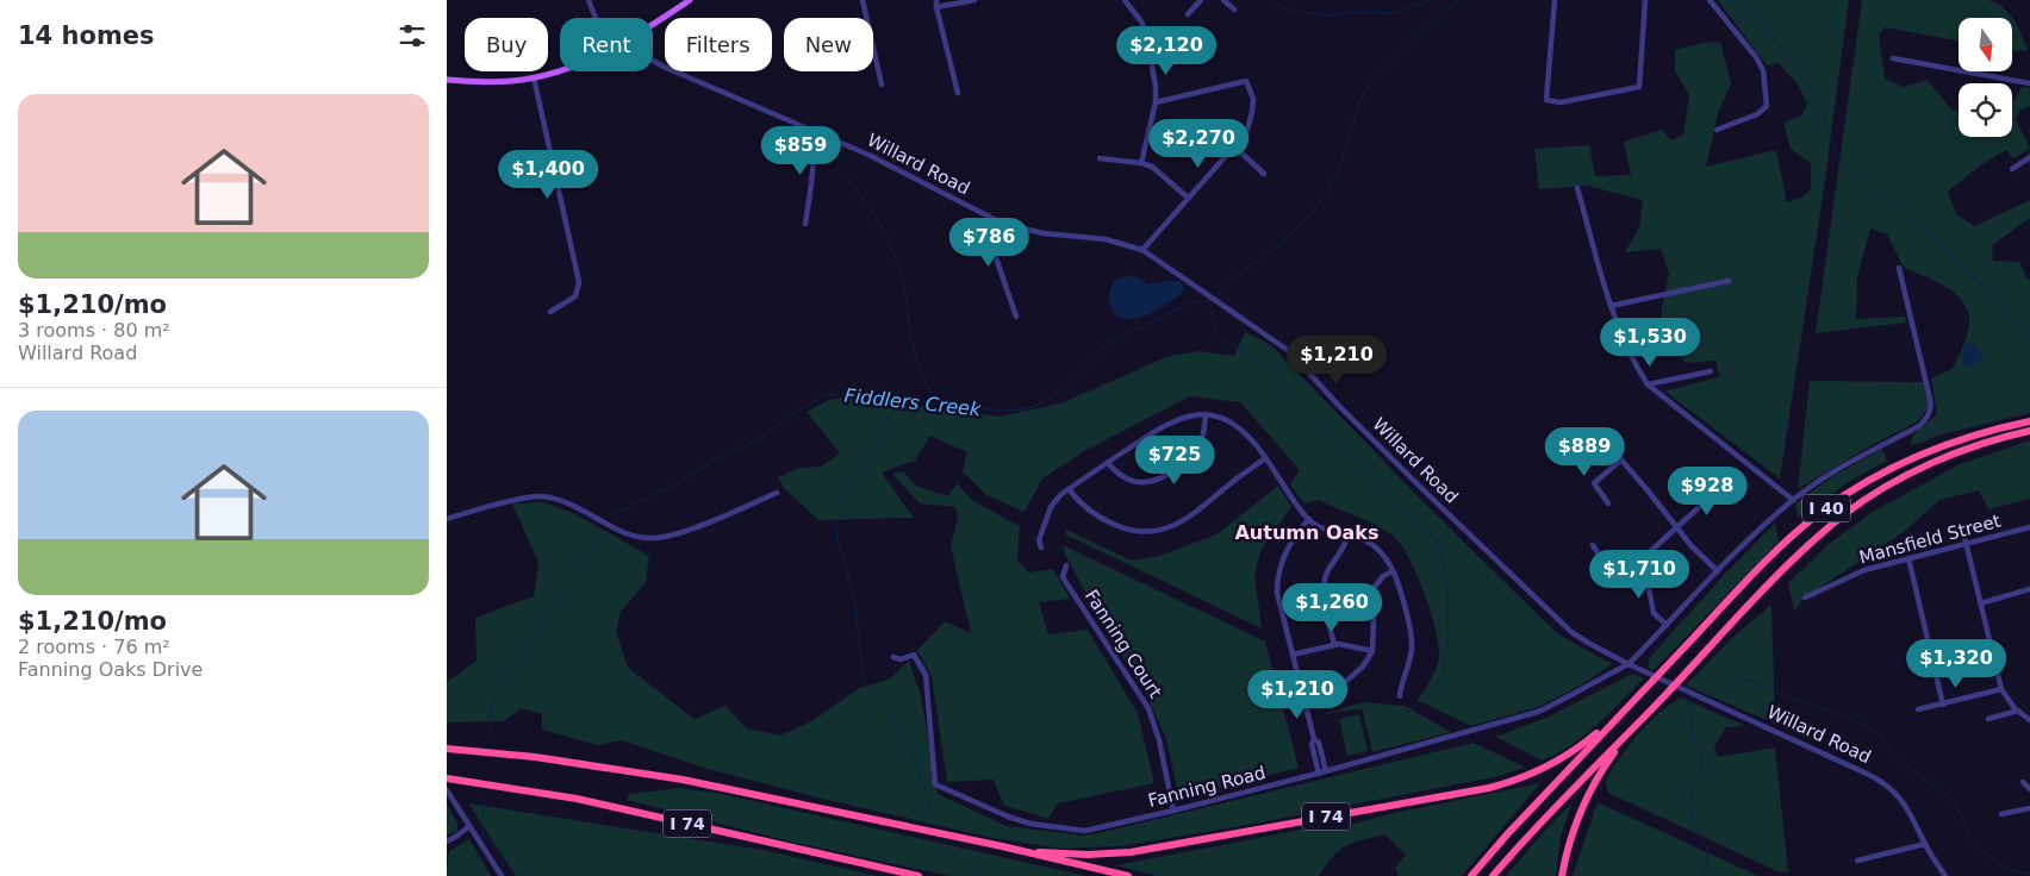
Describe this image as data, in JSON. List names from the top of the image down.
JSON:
{
  "streets": {
    "highway": ["I 40", "I 74"],
    "street": [
      "Willard Road",
      "Mansfield Street",
      "Fanning Court",
      "Fanning Road"
    ]
  },
  "crossings": [
    ["Willard Road", "Fanning Road"],
    ["I 40", "I 74"],
    ["Fanning Court", "Fanning Road"]
  ],
  "districts": ["Autumn Oaks"],
  "water": ["Fiddlers Creek"],
  "north": "bottom",
  "page": {
    "heading": "14 homes",
    "chip": [
      "Buy",
      "Rent",
      "Filters",
      "New"
    ],
    "price": [
      "$2,120",
      "$2,270",
      "$859",
      "$1,400",
      "$786",
      "$1,530",
      "$1,210",
      "$889",
      "$725",
      "$928",
      "$1,710",
      "$1,260",
      "$1,320",
      "$1,210"
    ],
    "list": [
      {
        "name": "$1,210/mo",
        "note": "3 rooms · 80 m² · Willard Road"
      },
      {
        "name": "$1,210/mo",
        "note": "2 rooms · 76 m² · Fanning Oaks Drive"
      }
    ]
  }
}
